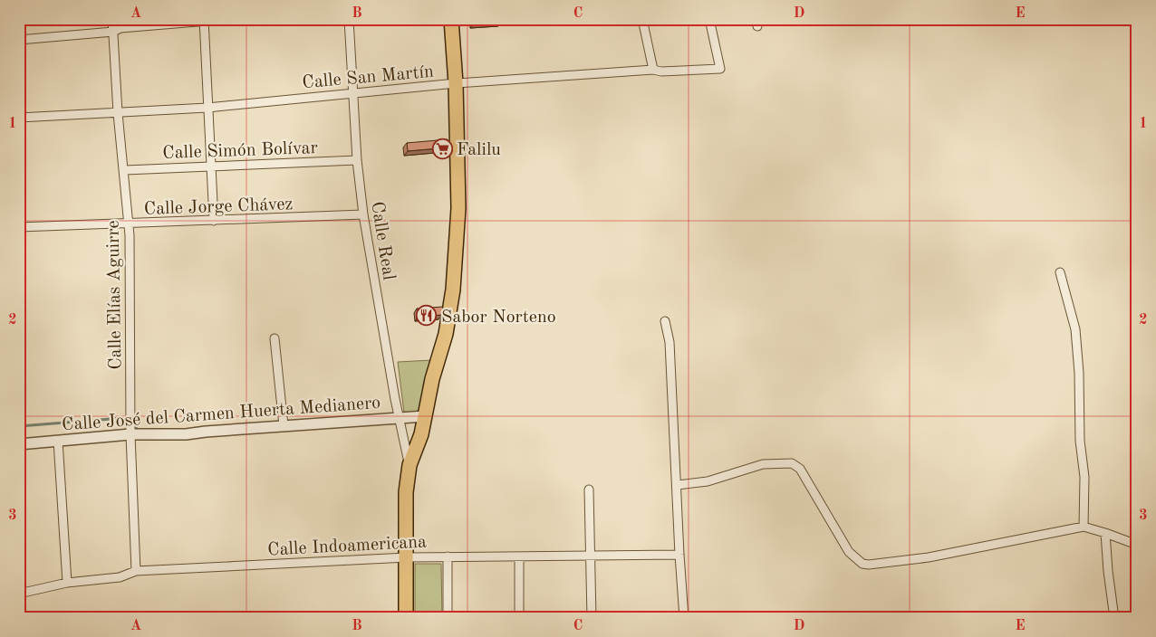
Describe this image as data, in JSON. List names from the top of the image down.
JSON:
{
  "streets": {
    "street": [
      "Calle San Martín",
      "Calle Simón Bolívar",
      "Calle Jorge Chávez",
      "Calle Real",
      "Calle Elías Aguirre",
      "Calle José del Carmen Huerta Medianero",
      "Calle Indoamericana"
    ]
  },
  "crossings": [
    ["Calle San Martín", "Calle Real"],
    ["Calle San Martín", "Calle Elías Aguirre"],
    ["Calle Simón Bolívar", "Calle Real"],
    ["Calle Simón Bolívar", "Calle Elías Aguirre"],
    ["Calle Jorge Chávez", "Calle Real"],
    ["Calle Jorge Chávez", "Calle Elías Aguirre"],
    ["Calle Real", "Calle José del Carmen Huerta Medianero"],
    ["Calle Elías Aguirre", "Calle José del Carmen Huerta Medianero"],
    ["Calle Elías Aguirre", "Calle Indoamericana"]
  ],
  "places": {
    "supermarket": ["Falilu"],
    "restaurant": ["Sabor Norteno"]
  },
  "grid": {
    "columns": [
      "A",
      "B",
      "C",
      "D",
      "E"
    ],
    "rows": ["1", "2", "3"]
  }
}
